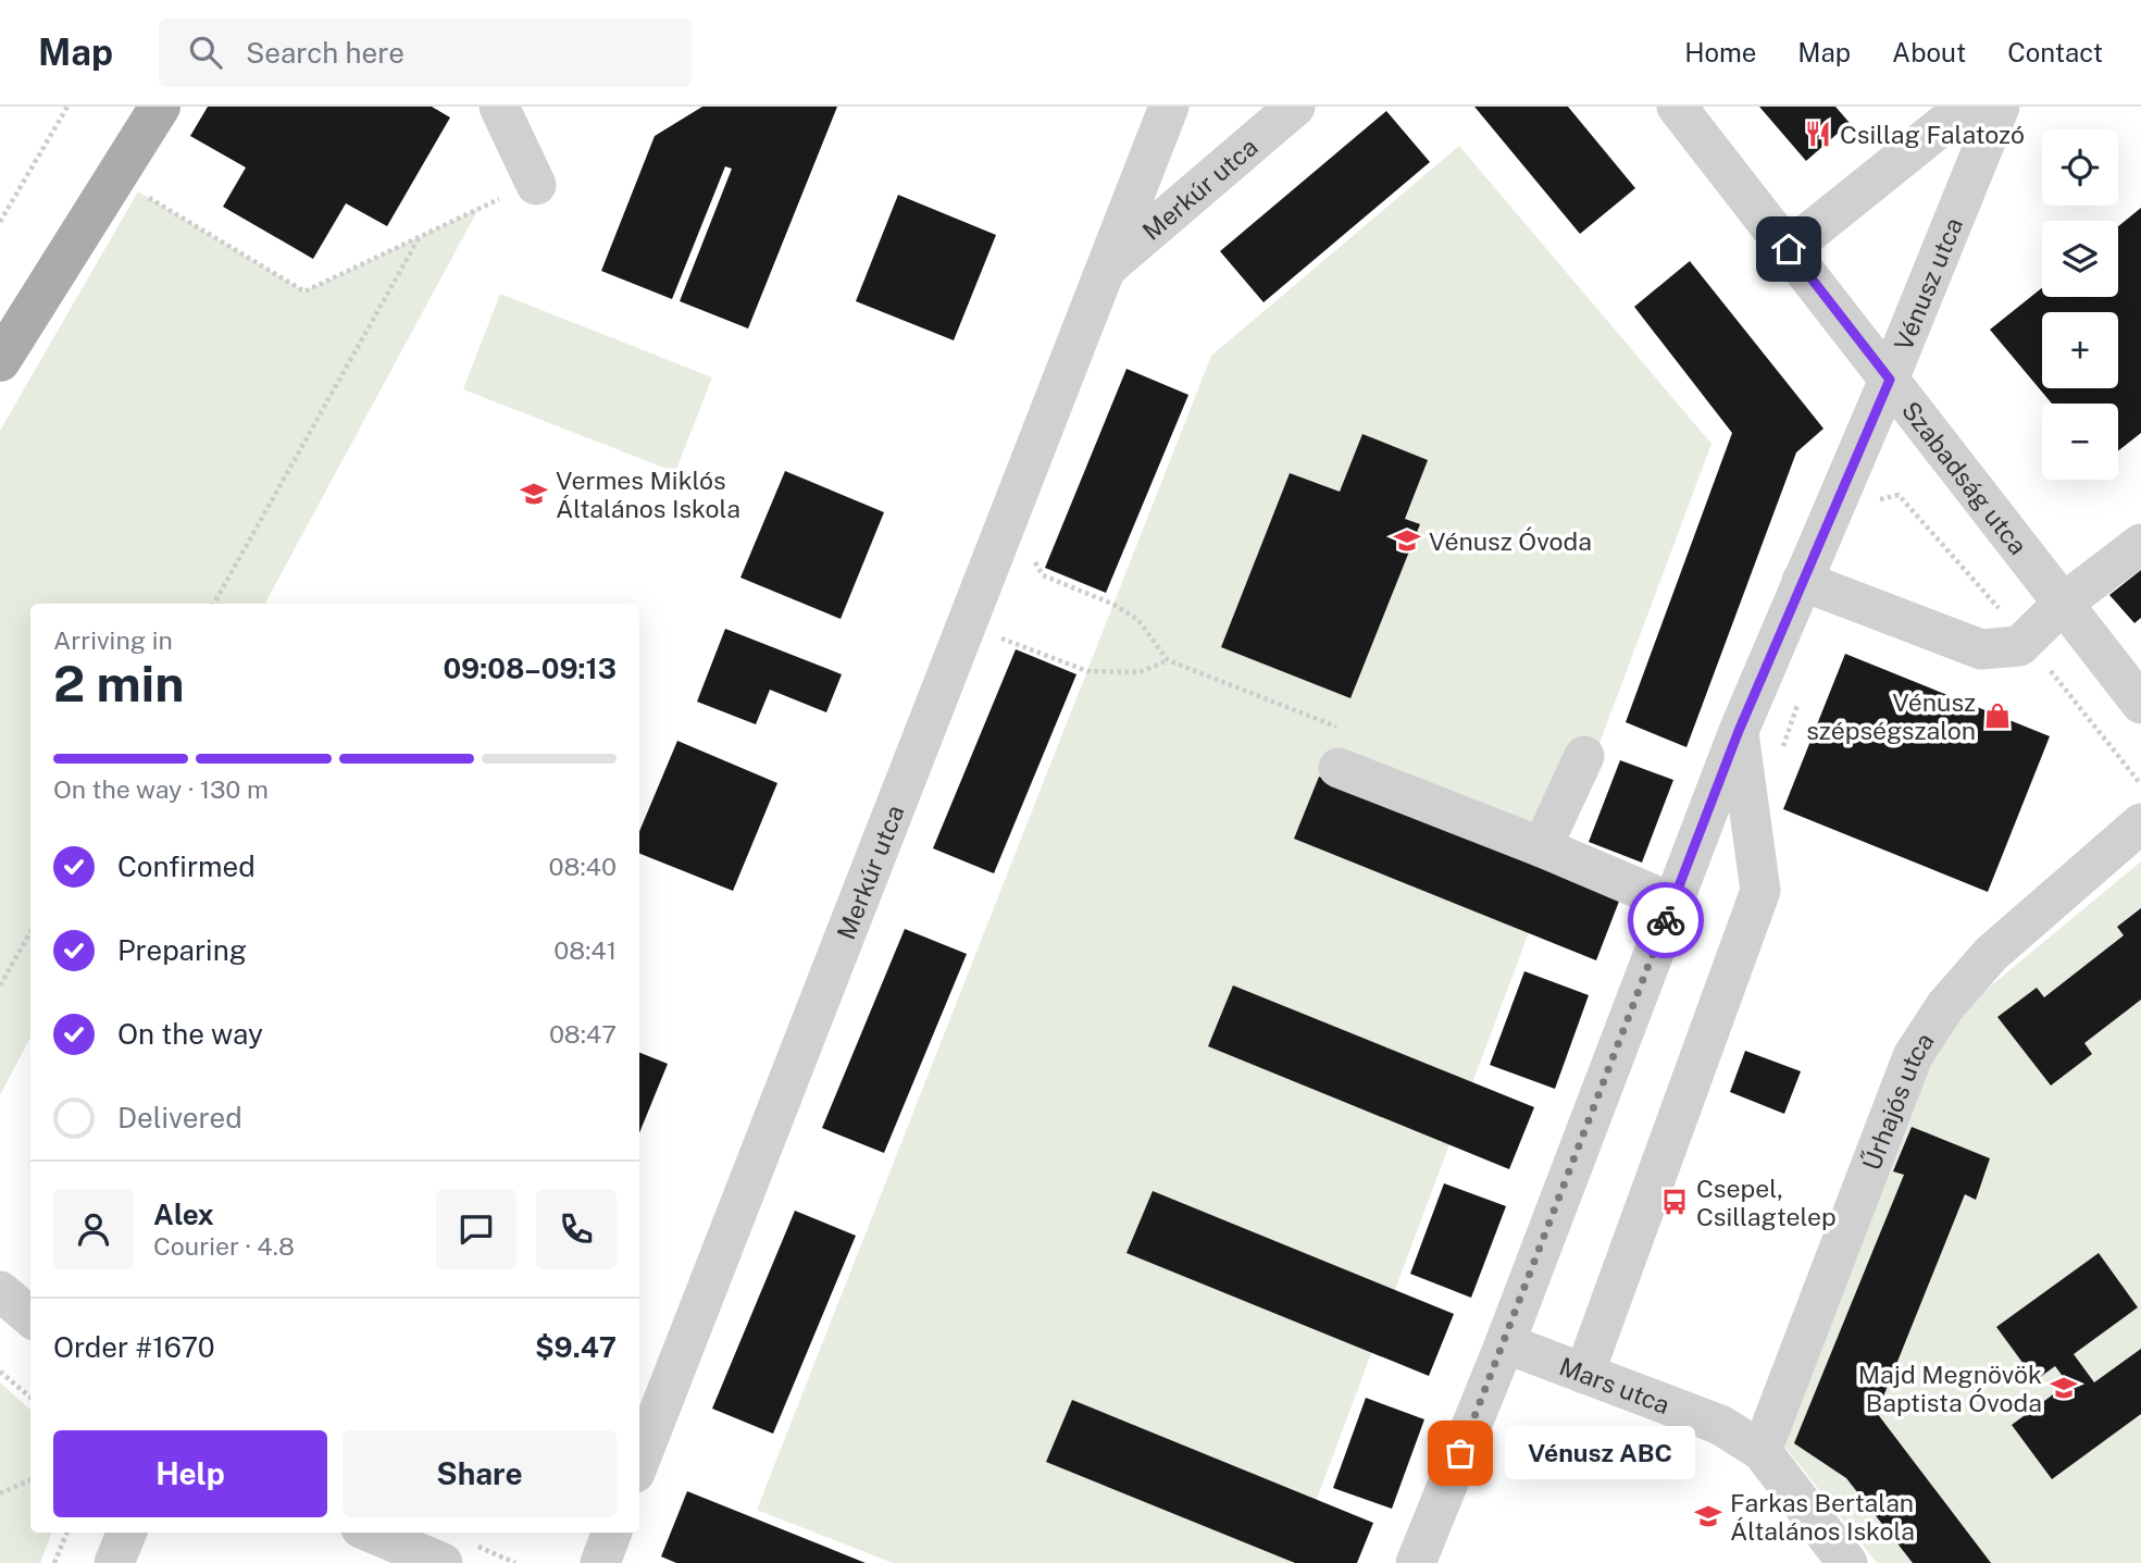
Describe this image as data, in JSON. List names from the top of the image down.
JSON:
{
  "streets": {
    "street": [
      "Merkúr utca",
      "Vénusz utca",
      "Szabadság utca",
      "Űrhajós utca",
      "Mars utca"
    ]
  },
  "crossings": [
    ["Vénusz utca", "Szabadság utca"],
    ["Vénusz utca", "Mars utca"],
    ["Űrhajós utca", "Mars utca"]
  ],
  "places": {
    "restaurant": ["Csillag Falatozó"],
    "school or university": [
      "Vermes Miklós Általános Iskola",
      "Vénusz Óvoda",
      "Majd Megnövök Baptista Óvoda",
      "Farkas Bertalan Általános Iskola"
    ],
    "shop": ["Vénusz szépségszalon"],
    "bus stop": ["Csepel, Csillagtelep"],
    "other": ["Vénusz ABC"]
  },
  "page": {
    "header": "Map",
    "search": "Search here",
    "nav": [
      "Home",
      "Map",
      "About",
      "Contact"
    ],
    "map_buttons": ["+", "−"],
    "heading": ["2 min", "Arriving in", "09:08–09:13"],
    "panel": [
      "Alex",
      "Courier · 4.8",
      "Order #1670",
      "$9.47"
    ],
    "bar": "On the way · 130 m",
    "list": [
      ["Confirmed", "08:40"],
      ["Preparing", "08:41"],
      ["On the way", "08:47"],
      "Delivered"
    ],
    "buttons": ["Help", "Share"],
    "bubble": "Vénusz ABC"
  }
}
